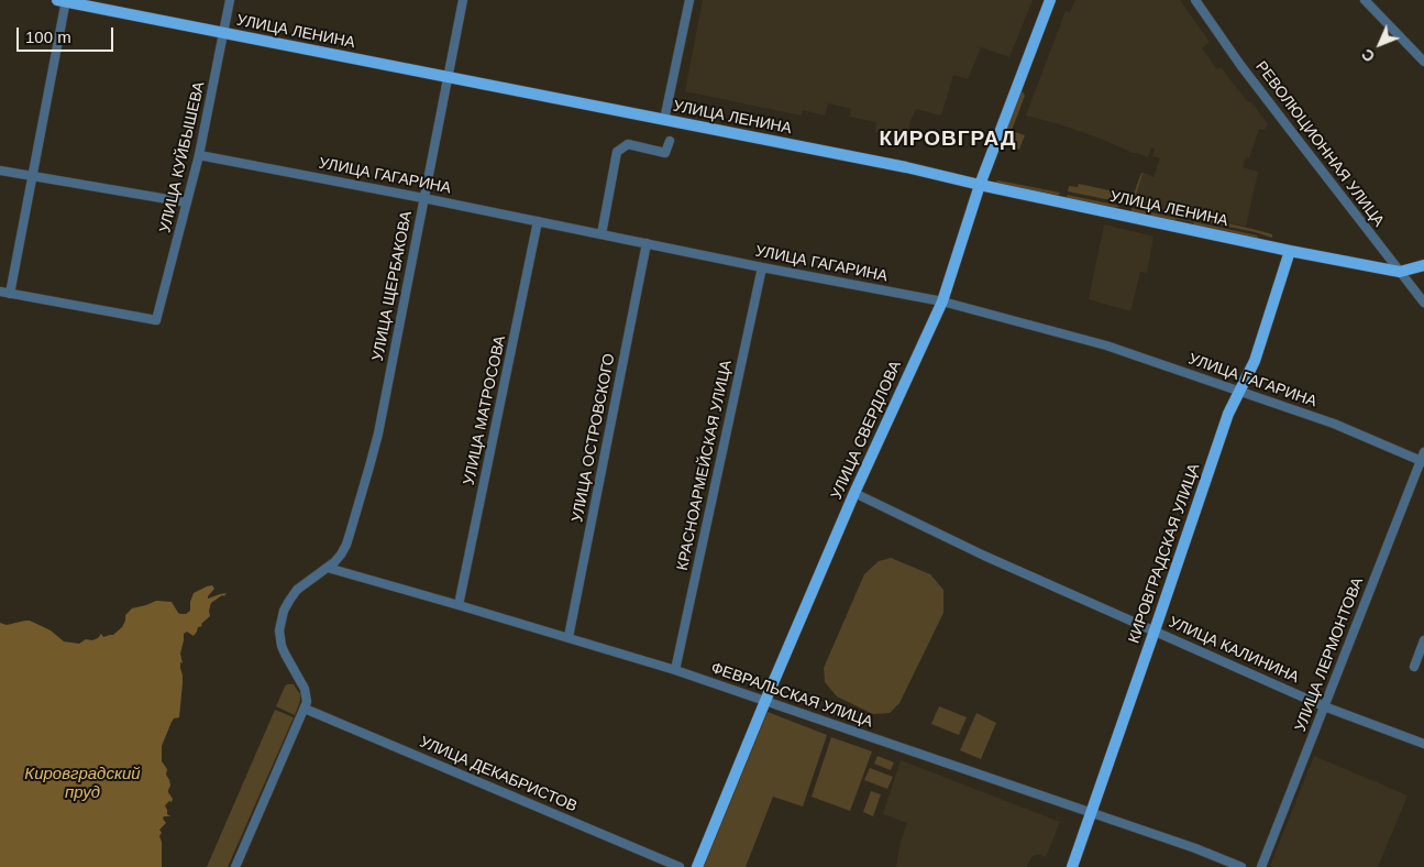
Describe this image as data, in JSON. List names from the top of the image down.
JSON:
{
  "streets": {
    "main road": ["УЛИЦА ЛЕНИНА", "УЛИЦА СВЕРДЛОВА", "КИРОВГРАДСКАЯ УЛИЦА"],
    "street": [
      "РЕВОЛЮЦИОННАЯ УЛИЦА",
      "УЛИЦА КУЙБЫШЕВА",
      "УЛИЦА ГАГАРИНА",
      "УЛИЦА ЩЕРБАКОВА",
      "УЛИЦА МАТРОСОВА",
      "УЛИЦА ОСТРОВСКОГО",
      "КРАСНОАРМЕЙСКАЯ УЛИЦА",
      "УЛИЦА КАЛИНИНА",
      "УЛИЦА ЛЕРМОНТОВА",
      "ФЕВРАЛЬСКАЯ УЛИЦА",
      "УЛИЦА ДЕКАБРИСТОВ"
    ]
  },
  "crossings": [
    ["УЛИЦА ЛЕНИНА", "РЕВОЛЮЦИОННАЯ УЛИЦА"],
    ["УЛИЦА ЛЕНИНА", "УЛИЦА КУЙБЫШЕВА"],
    ["УЛИЦА ЛЕНИНА", "УЛИЦА ЩЕРБАКОВА"],
    ["УЛИЦА ЛЕНИНА", "УЛИЦА СВЕРДЛОВА"],
    ["УЛИЦА ЛЕНИНА", "КИРОВГРАДСКАЯ УЛИЦА"],
    ["УЛИЦА КУЙБЫШЕВА", "УЛИЦА ГАГАРИНА"],
    ["УЛИЦА ГАГАРИНА", "УЛИЦА ЩЕРБАКОВА"],
    ["УЛИЦА ГАГАРИНА", "УЛИЦА МАТРОСОВА"],
    ["УЛИЦА ГАГАРИНА", "УЛИЦА СВЕРДЛОВА"],
    ["УЛИЦА ГАГАРИНА", "УЛИЦА ОСТРОВСКОГО"],
    ["УЛИЦА ГАГАРИНА", "КРАСНОАРМЕЙСКАЯ УЛИЦА"],
    ["УЛИЦА ГАГАРИНА", "КИРОВГРАДСКАЯ УЛИЦА"],
    ["УЛИЦА ГАГАРИНА", "УЛИЦА ЛЕРМОНТОВА"],
    ["УЛИЦА ЩЕРБАКОВА", "ФЕВРАЛЬСКАЯ УЛИЦА"],
    ["УЛИЦА ЩЕРБАКОВА", "УЛИЦА ДЕКАБРИСТОВ"],
    ["УЛИЦА МАТРОСОВА", "ФЕВРАЛЬСКАЯ УЛИЦА"],
    ["УЛИЦА СВЕРДЛОВА", "УЛИЦА КАЛИНИНА"],
    ["УЛИЦА СВЕРДЛОВА", "ФЕВРАЛЬСКАЯ УЛИЦА"],
    ["УЛИЦА ОСТРОВСКОГО", "ФЕВРАЛЬСКАЯ УЛИЦА"],
    ["КРАСНОАРМЕЙСКАЯ УЛИЦА", "ФЕВРАЛЬСКАЯ УЛИЦА"],
    ["КИРОВГРАДСКАЯ УЛИЦА", "УЛИЦА КАЛИНИНА"],
    ["КИРОВГРАДСКАЯ УЛИЦА", "ФЕВРАЛЬСКАЯ УЛИЦА"],
    ["УЛИЦА КАЛИНИНА", "УЛИЦА ЛЕРМОНТОВА"]
  ],
  "districts": ["КИРОВГРАД"],
  "water": ["Кировградский пруд"],
  "scale_bar": "100 m",
  "north": "bottom left"
}
